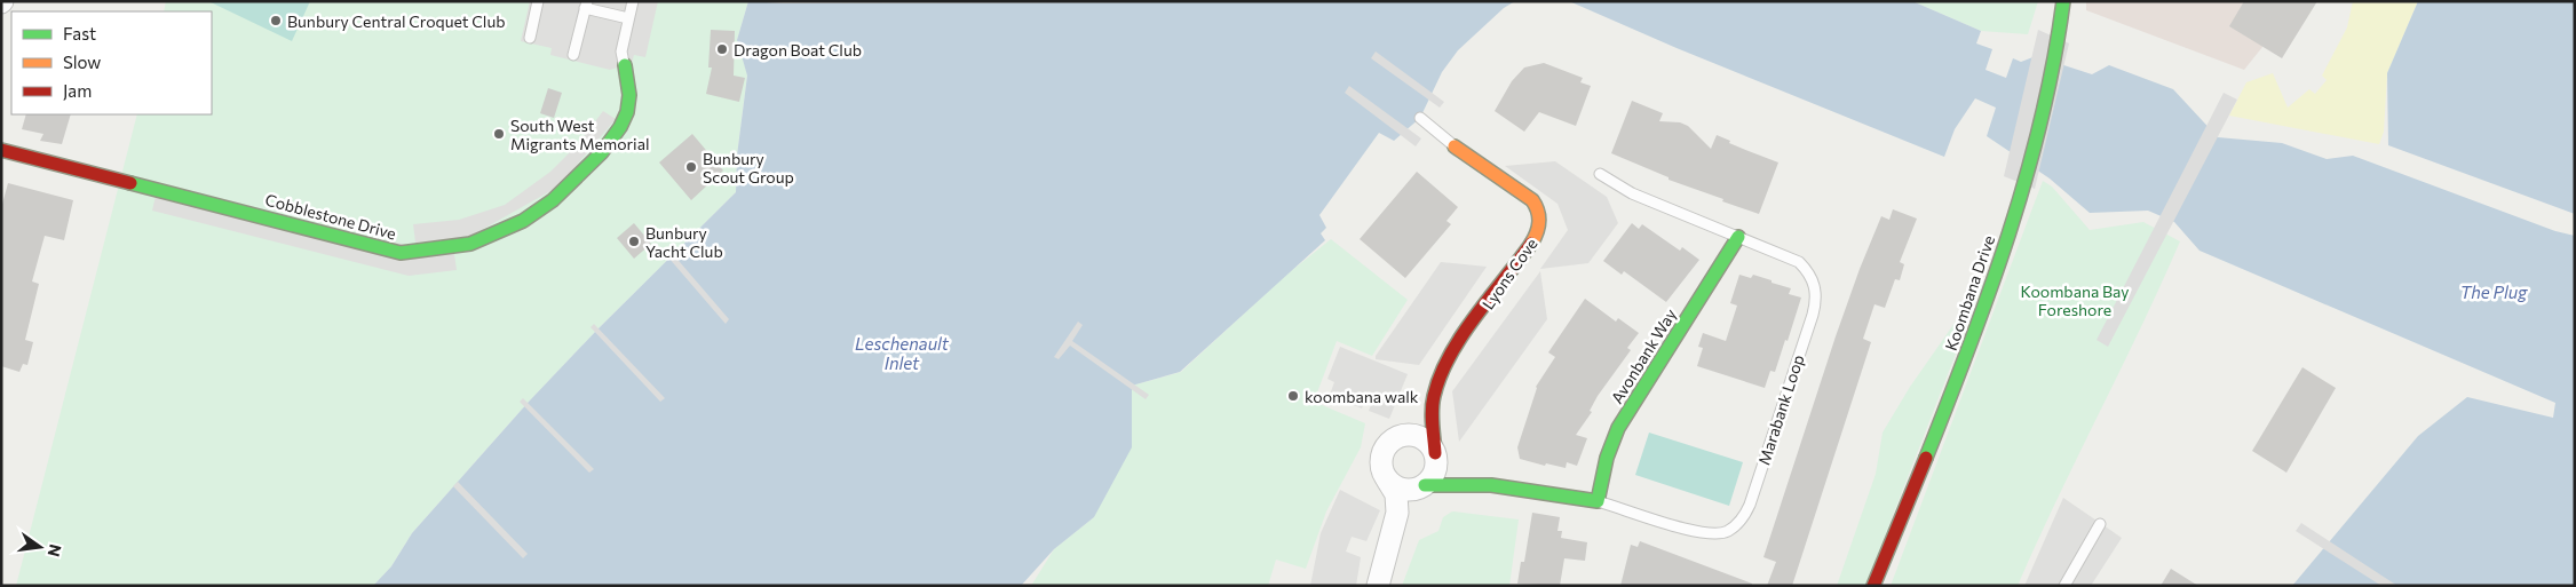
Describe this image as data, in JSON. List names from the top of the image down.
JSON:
{
  "streets": {
    "street": [
      "Cobblestone Drive",
      "Lyons Cove",
      "Koombana Drive",
      "Avonbank Way",
      "Marabank Loop"
    ]
  },
  "crossings": [
    ["Lyons Cove", "Marabank Loop"],
    ["Avonbank Way", "Marabank Loop"]
  ],
  "water": ["The Plug", "Leschenault Inlet"],
  "parks": ["Koombana Bay Foreshore"],
  "places": [
    "Bunbury Central Croquet Club",
    "Dragon Boat Club",
    "South West Migrants Memorial",
    "Bunbury Scout Group",
    "Bunbury Yacht Club",
    "koombana walk"
  ],
  "legend": ["Fast", "Slow", "Jam"],
  "north": "right"
}
